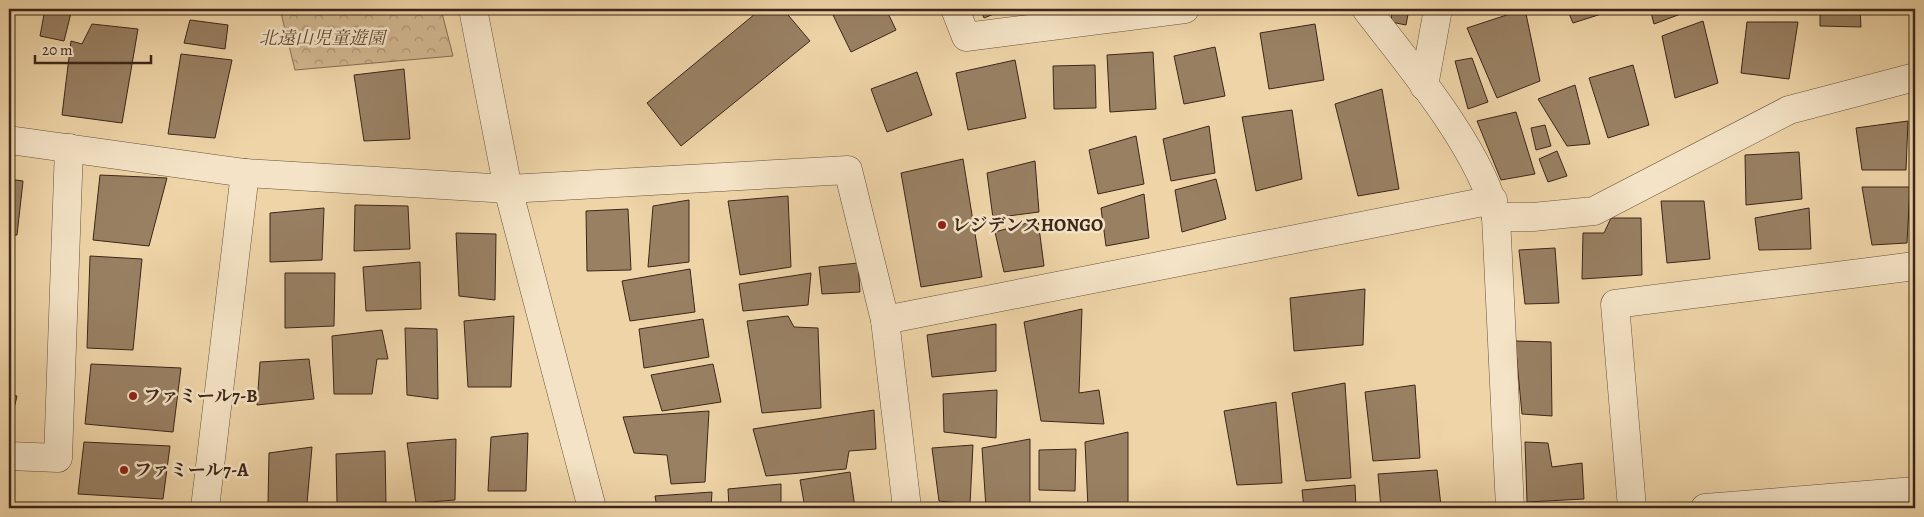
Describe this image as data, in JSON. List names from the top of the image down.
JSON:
{
  "parks": ["北遠山児童遊園"],
  "places": ["レジデンスHONGO", "ファミール7-B", "ファミール7-A"],
  "scale_bar": "20 m"
}
